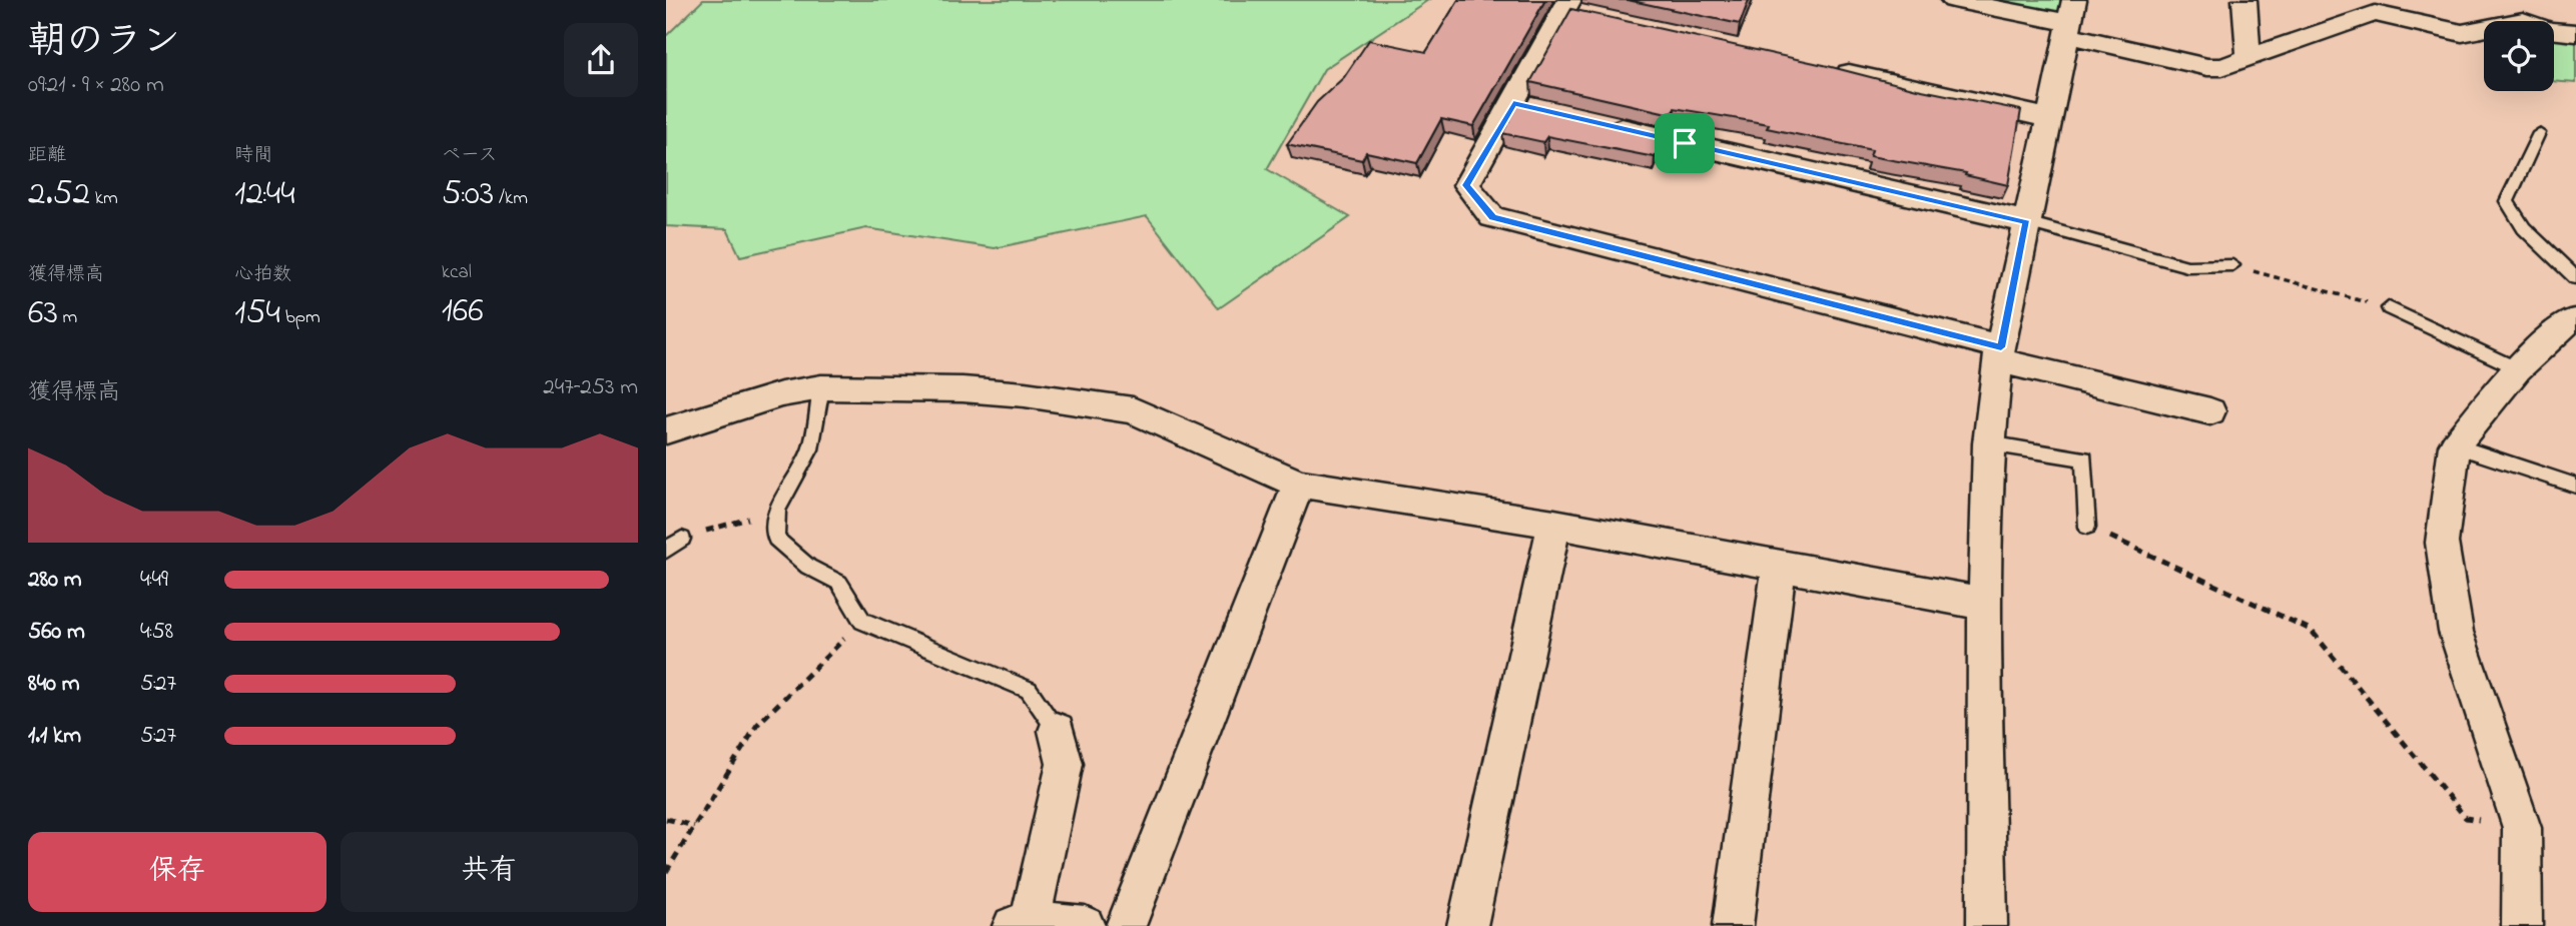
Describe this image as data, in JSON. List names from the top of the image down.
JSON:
{
  "page": {
    "heading": ["朝のラン", "09:21 · 9 × 280 m"],
    "stats": [
      ["距離", "2.52 km"],
      ["時間", "12:44"],
      ["ペース", "5:03 /km"],
      ["獲得標高", "63 m"],
      ["心拍数", "154 bpm"],
      ["kcal", "166"]
    ],
    "chart": ["獲得標高", "247–253 m"],
    "list": [
      {
        "name": "280 m",
        "note": "4:49"
      },
      {
        "name": "560 m",
        "note": "4:58"
      },
      {
        "name": "840 m",
        "note": "5:27"
      },
      {
        "name": "1.1 km",
        "note": "5:27"
      }
    ],
    "buttons": ["保存", "共有"]
  }
}
